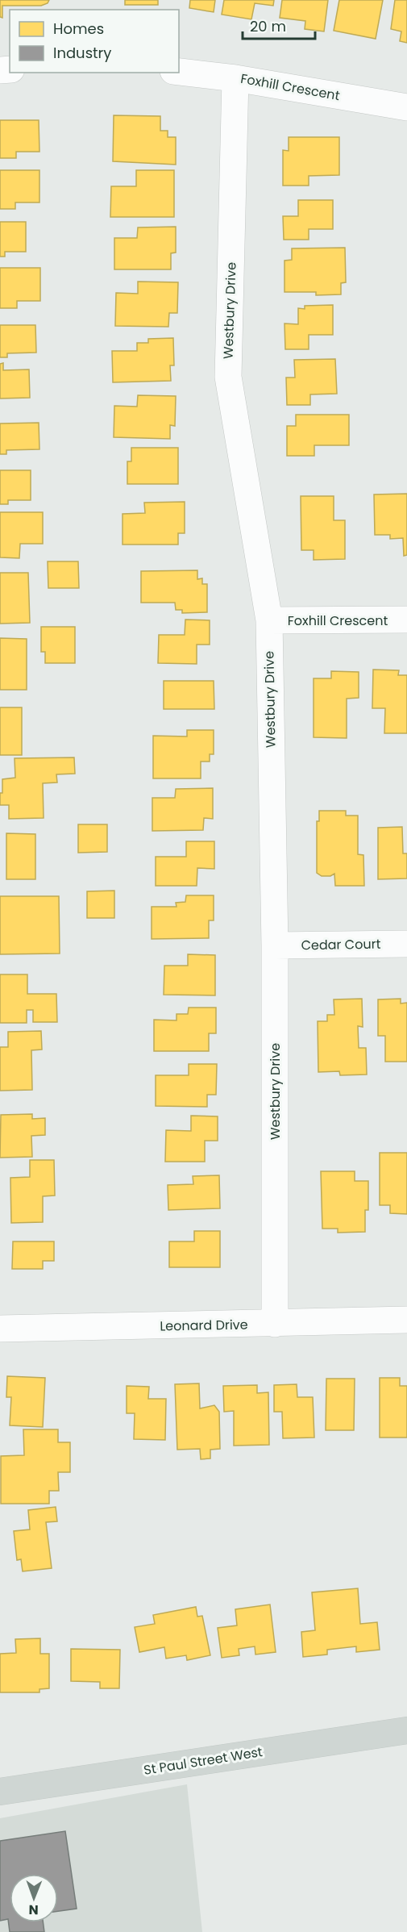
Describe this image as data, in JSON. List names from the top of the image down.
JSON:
{
  "streets": {
    "main road": ["St Paul Street West"],
    "street": [
      "Foxhill Crescent",
      "Westbury Drive",
      "Cedar Court",
      "Leonard Drive"
    ]
  },
  "crossings": [
    ["Foxhill Crescent", "Westbury Drive"],
    ["Westbury Drive", "Cedar Court"],
    ["Westbury Drive", "Leonard Drive"]
  ],
  "legend": ["Homes", "Industry"],
  "scale_bar": "20 m",
  "north": "bottom"
}
